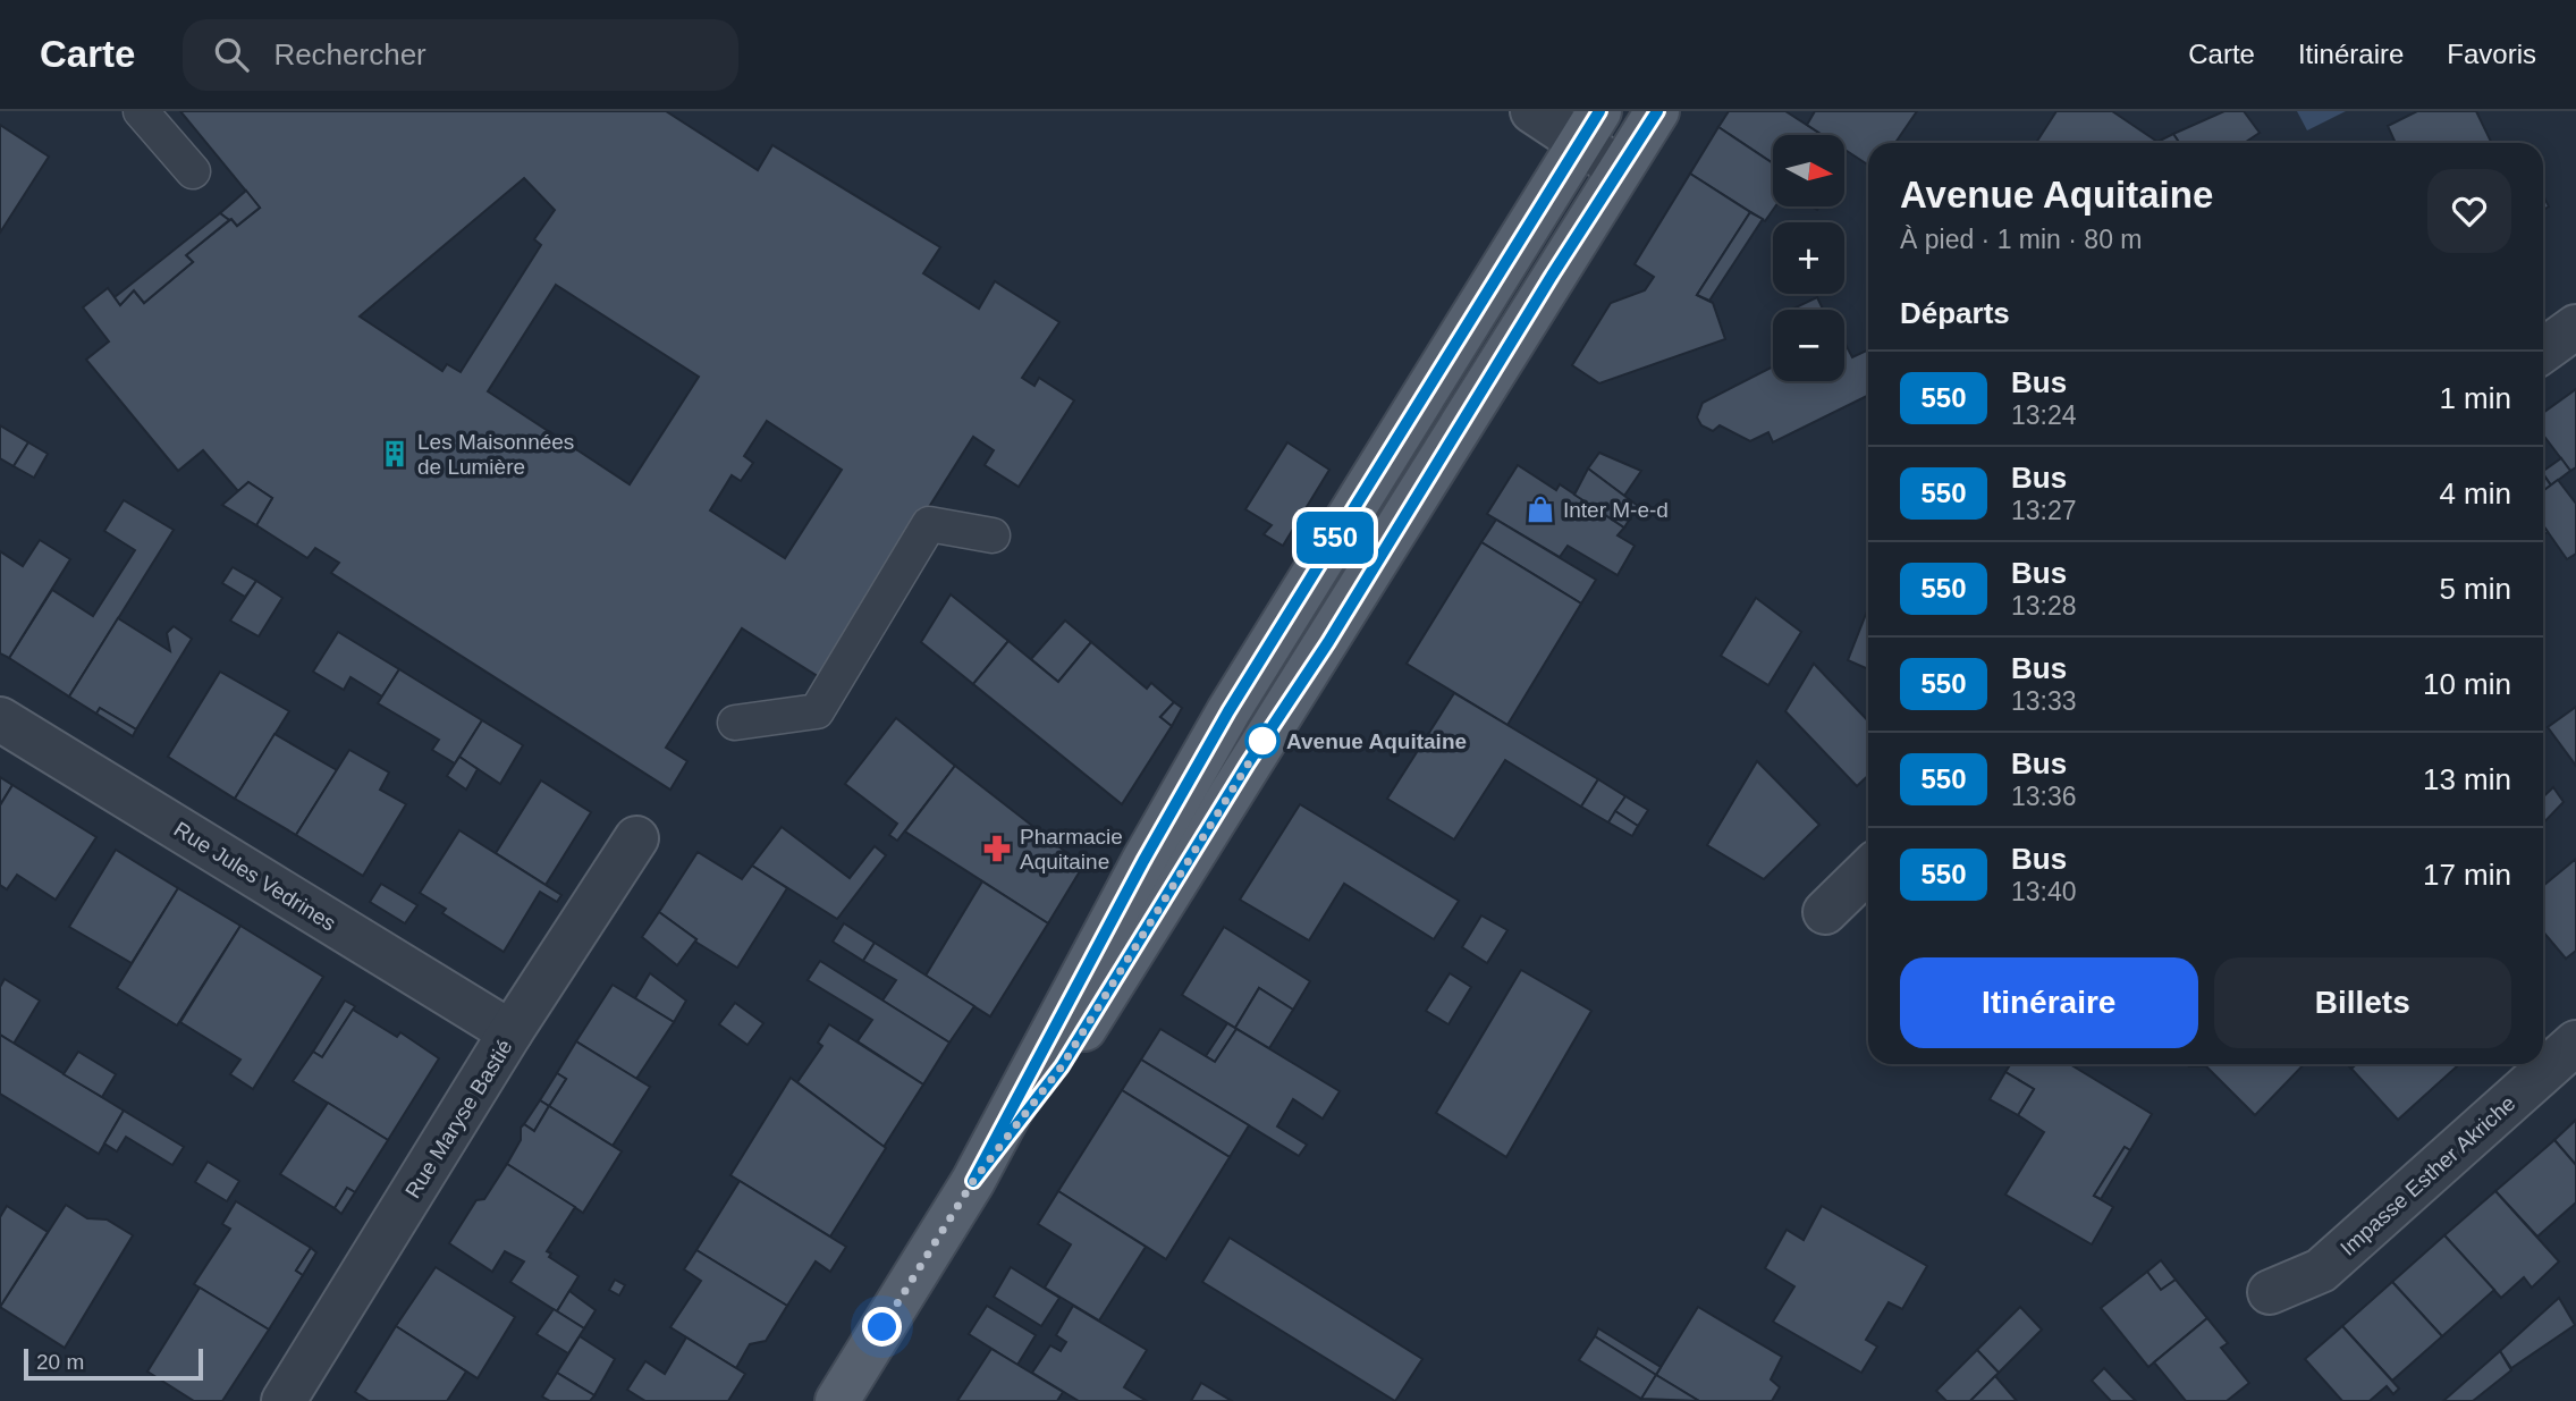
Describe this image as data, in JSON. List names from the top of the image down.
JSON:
{
  "streets": {
    "street": ["Rue Jules Vedrines", "Rue Maryse Bastié", "Impasse Esther Akriche"]
  },
  "crossings": [
    ["Rue Jules Vedrines", "Rue Maryse Bastié"]
  ],
  "places": {
    "building": ["Les Maisonnées de Lumière"],
    "shop": ["Inter M-e-d"],
    "other": ["Avenue Aquitaine"],
    "pharmacy": ["Pharmacie Aquitaine"]
  },
  "lines": ["bus line 550"],
  "scale_bar": "20 m",
  "north": "right",
  "page": {
    "header": "Carte",
    "search": "Rechercher",
    "nav": ["Carte", "Itinéraire", "Favoris"],
    "on_map": "550",
    "map_buttons": ["+", "−"],
    "heading": [
      ["Avenue Aquitaine", "À pied · 1 min · 80 m"],
      "Départs"
    ],
    "list": [
      {
        "mark": "550",
        "name": "Bus",
        "note": "13:24",
        "value": "1 min"
      },
      {
        "mark": "550",
        "name": "Bus",
        "note": "13:27",
        "value": "4 min"
      },
      {
        "mark": "550",
        "name": "Bus",
        "note": "13:28",
        "value": "5 min"
      },
      {
        "mark": "550",
        "name": "Bus",
        "note": "13:33",
        "value": "10 min"
      },
      {
        "mark": "550",
        "name": "Bus",
        "note": "13:36",
        "value": "13 min"
      },
      {
        "mark": "550",
        "name": "Bus",
        "note": "13:40",
        "value": "17 min"
      }
    ],
    "buttons": ["Itinéraire", "Billets"],
    "scale": "20 m"
  }
}
